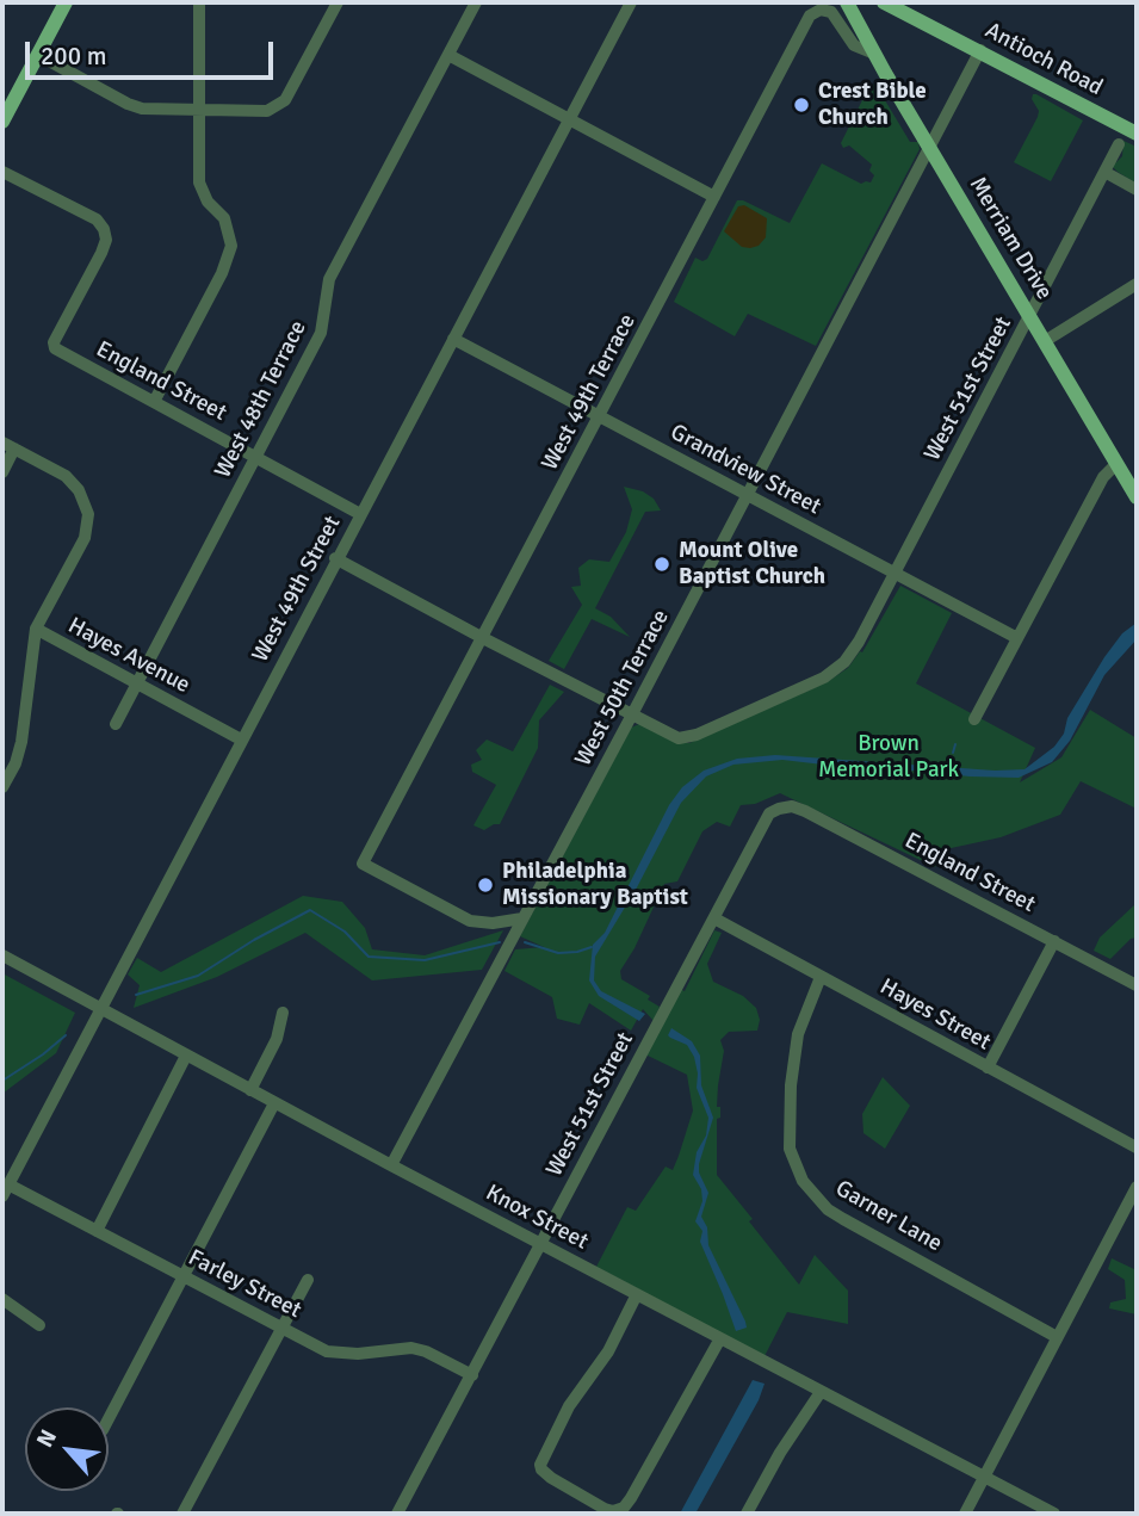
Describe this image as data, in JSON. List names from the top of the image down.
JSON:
{
  "streets": {
    "main road": ["Antioch Road", "Merriam Drive"],
    "street": [
      "England Street",
      "West 51st Street",
      "West 49th Terrace",
      "West 48th Terrace",
      "Grandview Street",
      "West 49th Street",
      "Hayes Avenue",
      "West 50th Terrace",
      "Hayes Street",
      "Garner Lane",
      "Knox Street",
      "Farley Street"
    ]
  },
  "crossings": [
    ["Antioch Road", "West 50th Terrace"],
    ["Merriam Drive", "West 51st Street"],
    ["Merriam Drive", "West 49th Terrace"],
    ["Merriam Drive", "West 50th Terrace"],
    ["England Street", "West 51st Street"],
    ["England Street", "West 48th Terrace"],
    ["England Street", "West 49th Street"],
    ["West 51st Street", "Grandview Street"],
    ["West 51st Street", "West 50th Terrace"],
    ["West 51st Street", "Hayes Street"],
    ["West 51st Street", "Knox Street"],
    ["West 51st Street", "Farley Street"],
    ["West 49th Terrace", "Grandview Street"],
    ["West 49th Terrace", "West 50th Terrace"],
    ["West 48th Terrace", "Hayes Avenue"],
    ["Grandview Street", "West 49th Street"],
    ["Grandview Street", "West 50th Terrace"],
    ["West 49th Street", "Hayes Avenue"],
    ["West 49th Street", "Knox Street"],
    ["West 49th Street", "Farley Street"],
    ["West 50th Terrace", "Knox Street"],
    ["Hayes Street", "Garner Lane"]
  ],
  "parks": ["Brown Memorial Park"],
  "places": ["Crest Bible Church", "Mount Olive Baptist Church", "Philadelphia Missionary Baptist"],
  "scale_bar": "200 m",
  "north": "top left"
}
